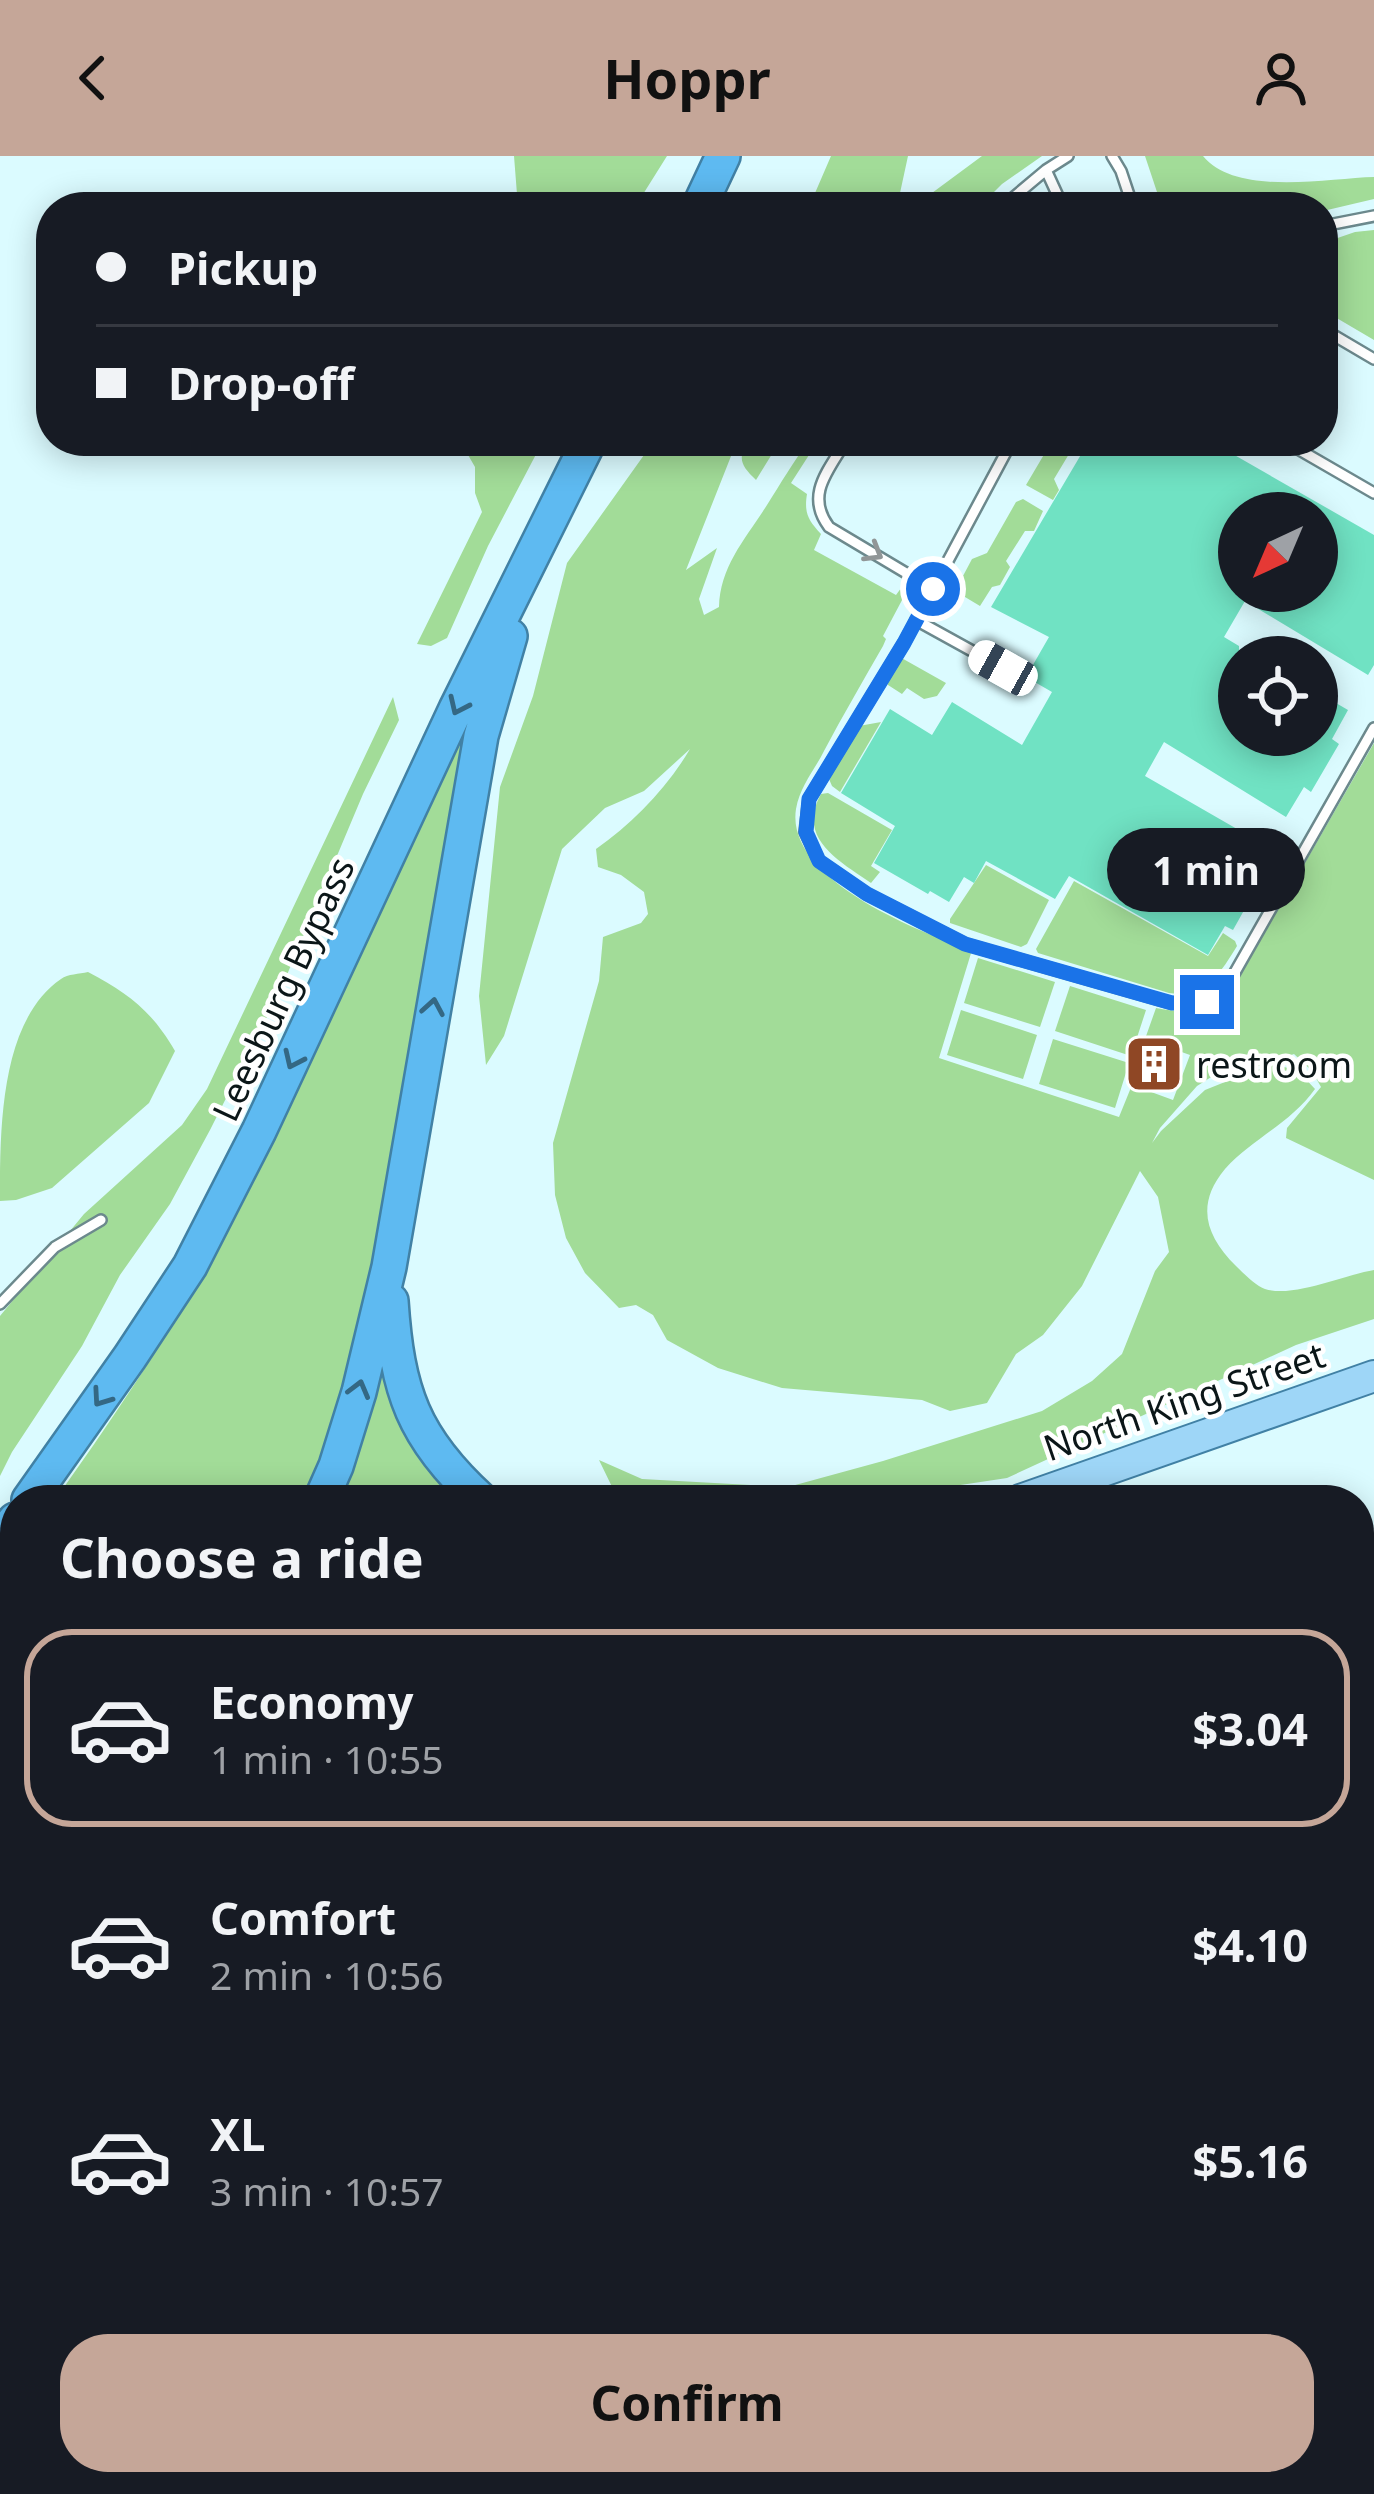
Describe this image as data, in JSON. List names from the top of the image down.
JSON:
{
  "streets": {
    "highway": ["Leesburg Bypass"],
    "main road": ["North King Street"]
  },
  "places": {
    "building": ["restroom"]
  },
  "north": "bottom left",
  "page": {
    "header": "Hoppr",
    "banner": ["Pickup", "Drop-off"],
    "bubble": "1 min",
    "heading": "Choose a ride",
    "list": [
      {
        "name": "Economy",
        "note": "1 min · 10:55",
        "value": "$3.04"
      },
      {
        "name": "Comfort",
        "note": "2 min · 10:56",
        "value": "$4.10"
      },
      {
        "name": "XL",
        "note": "3 min · 10:57",
        "value": "$5.16"
      }
    ],
    "buttons": "Confirm"
  }
}
